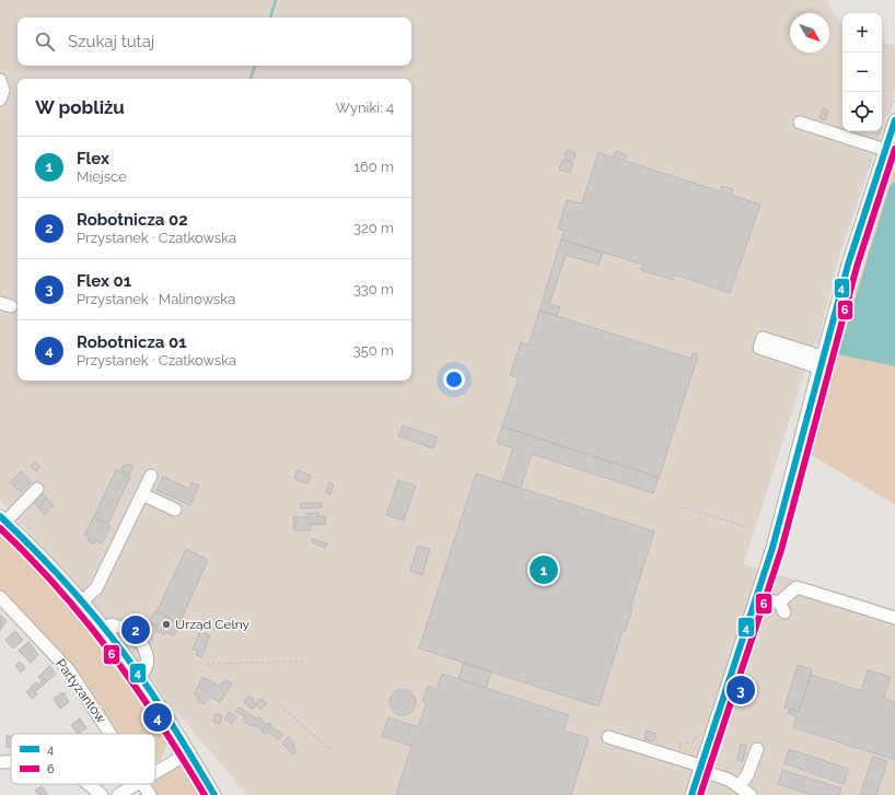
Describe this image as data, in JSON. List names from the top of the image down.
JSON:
{
  "streets": {
    "street": ["Partyzantów"]
  },
  "places": ["Urząd Celny"],
  "lines": ["transit line 4", "transit line 6"],
  "legend": ["4", "6"],
  "north": "bottom right",
  "page": {
    "map_buttons": ["+", "−"],
    "search": "Szukaj tutaj",
    "heading": ["W pobliżu", "Wyniki: 4"],
    "list": [
      {
        "mark": "1",
        "name": "Flex",
        "note": "Miejsce",
        "value": "160 m"
      },
      {
        "mark": "2",
        "name": "Robotnicza 02",
        "note": "Przystanek · Czatkowska",
        "value": "320 m"
      },
      {
        "mark": "3",
        "name": "Flex 01",
        "note": "Przystanek · Malinowska",
        "value": "330 m"
      },
      {
        "mark": "4",
        "name": "Robotnicza 01",
        "note": "Przystanek · Czatkowska",
        "value": "350 m"
      }
    ],
    "pins": [
      "1",
      "2",
      "3",
      "4"
    ]
  }
}
